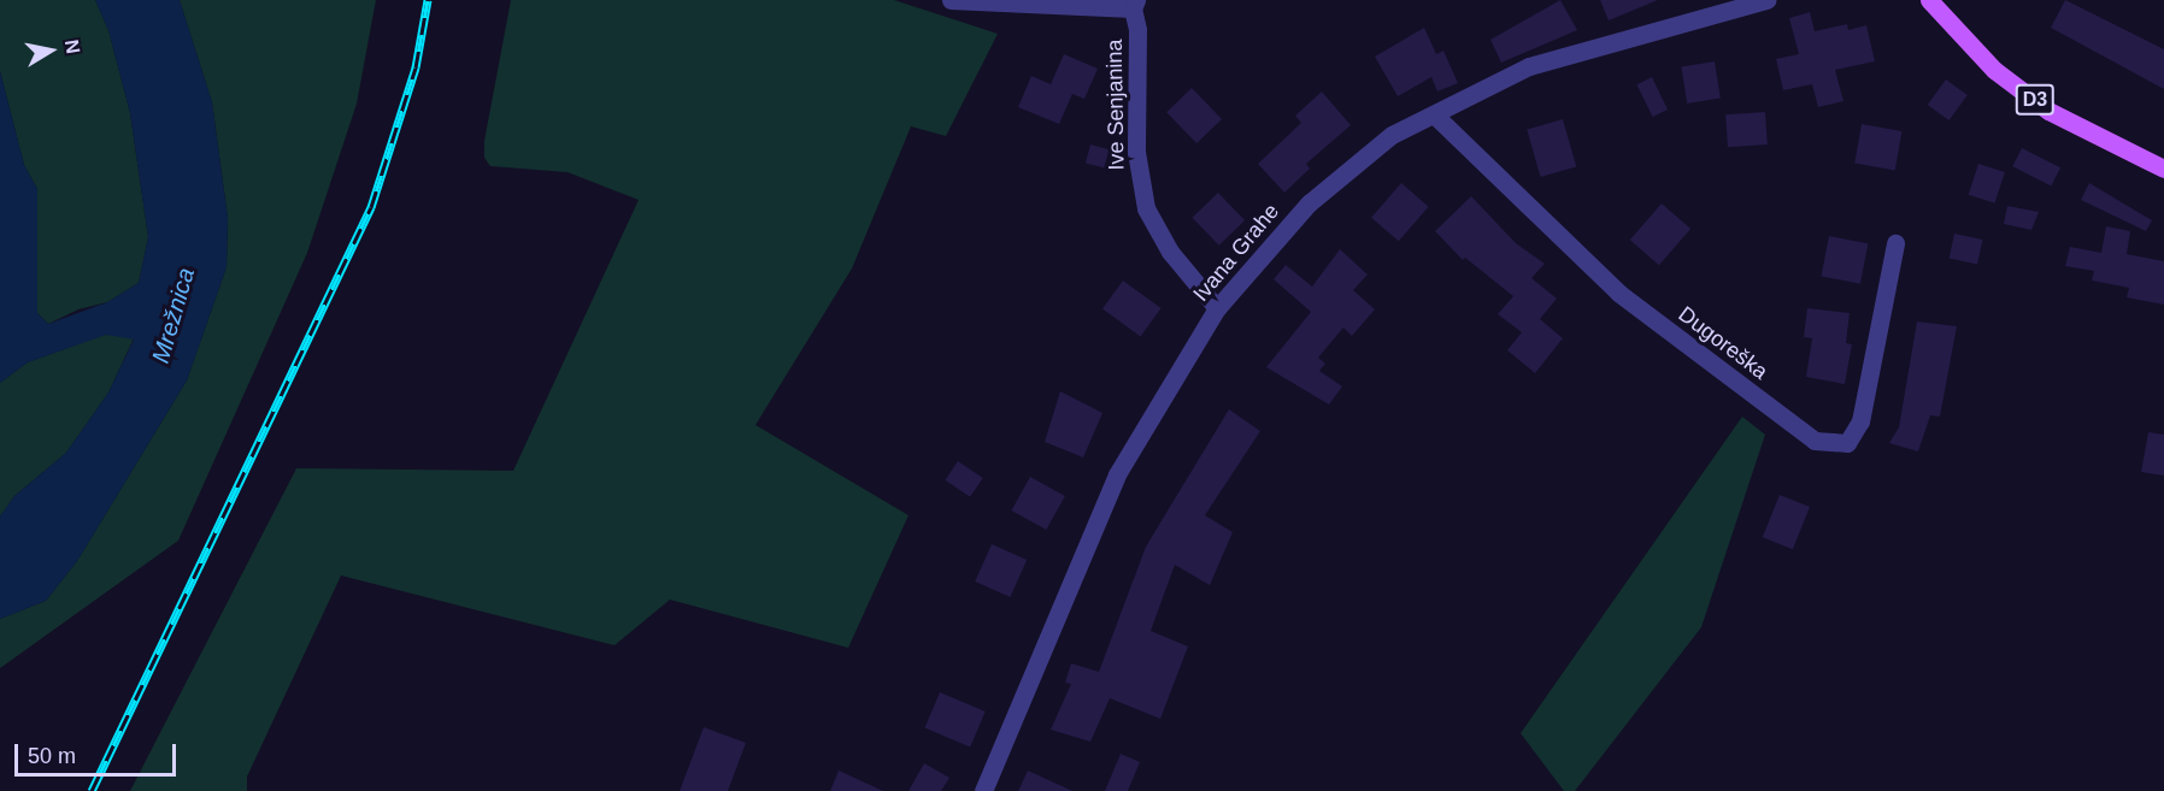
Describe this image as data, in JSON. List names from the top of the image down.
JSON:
{
  "streets": {
    "main road": ["D3"],
    "street": ["Ive Senjanina", "Ivana Grahe", "Dugoreška"]
  },
  "crossings": [
    ["Ive Senjanina", "Ivana Grahe"],
    ["Ivana Grahe", "Dugoreška"]
  ],
  "water": ["Mrežnica"],
  "scale_bar": "50 m",
  "north": "right"
}
